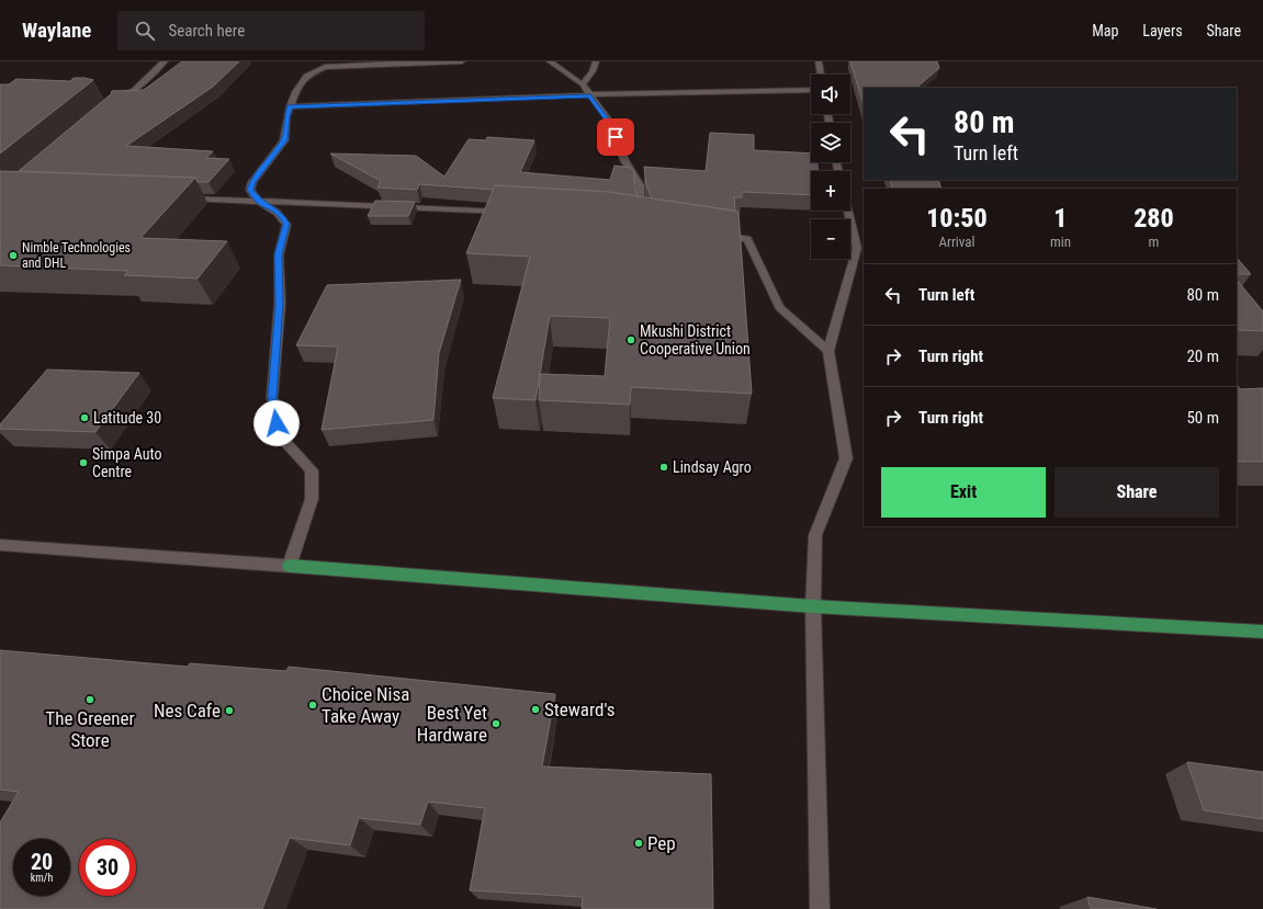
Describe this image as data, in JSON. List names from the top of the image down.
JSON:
{
  "places": [
    "Nimble Technologies and DHL",
    "Mkushi District Cooperative Union",
    "Latitude 30",
    "Simpa Auto Centre",
    "Lindsay Agro",
    "The Greener Store",
    "Choice Nisa Take Away",
    "Steward's",
    "Nes Cafe",
    "Best Yet Hardware",
    "Pep"
  ],
  "page": {
    "header": "Waylane",
    "search": "Search here",
    "nav": ["Map", "Layers", "Share"],
    "map_buttons": ["+", "−"],
    "turn": ["80 m", "Turn left"],
    "eta": [
      "10:50",
      "Arrival",
      "1",
      "min",
      "280",
      "m"
    ],
    "list": [
      {
        "name": "Turn left",
        "value": "80 m"
      },
      {
        "name": "Turn right",
        "value": "20 m"
      },
      {
        "name": "Turn right",
        "value": "50 m"
      }
    ],
    "buttons": ["Exit", "Share"],
    "speed": "20 km/h",
    "limit": "30"
  }
}
